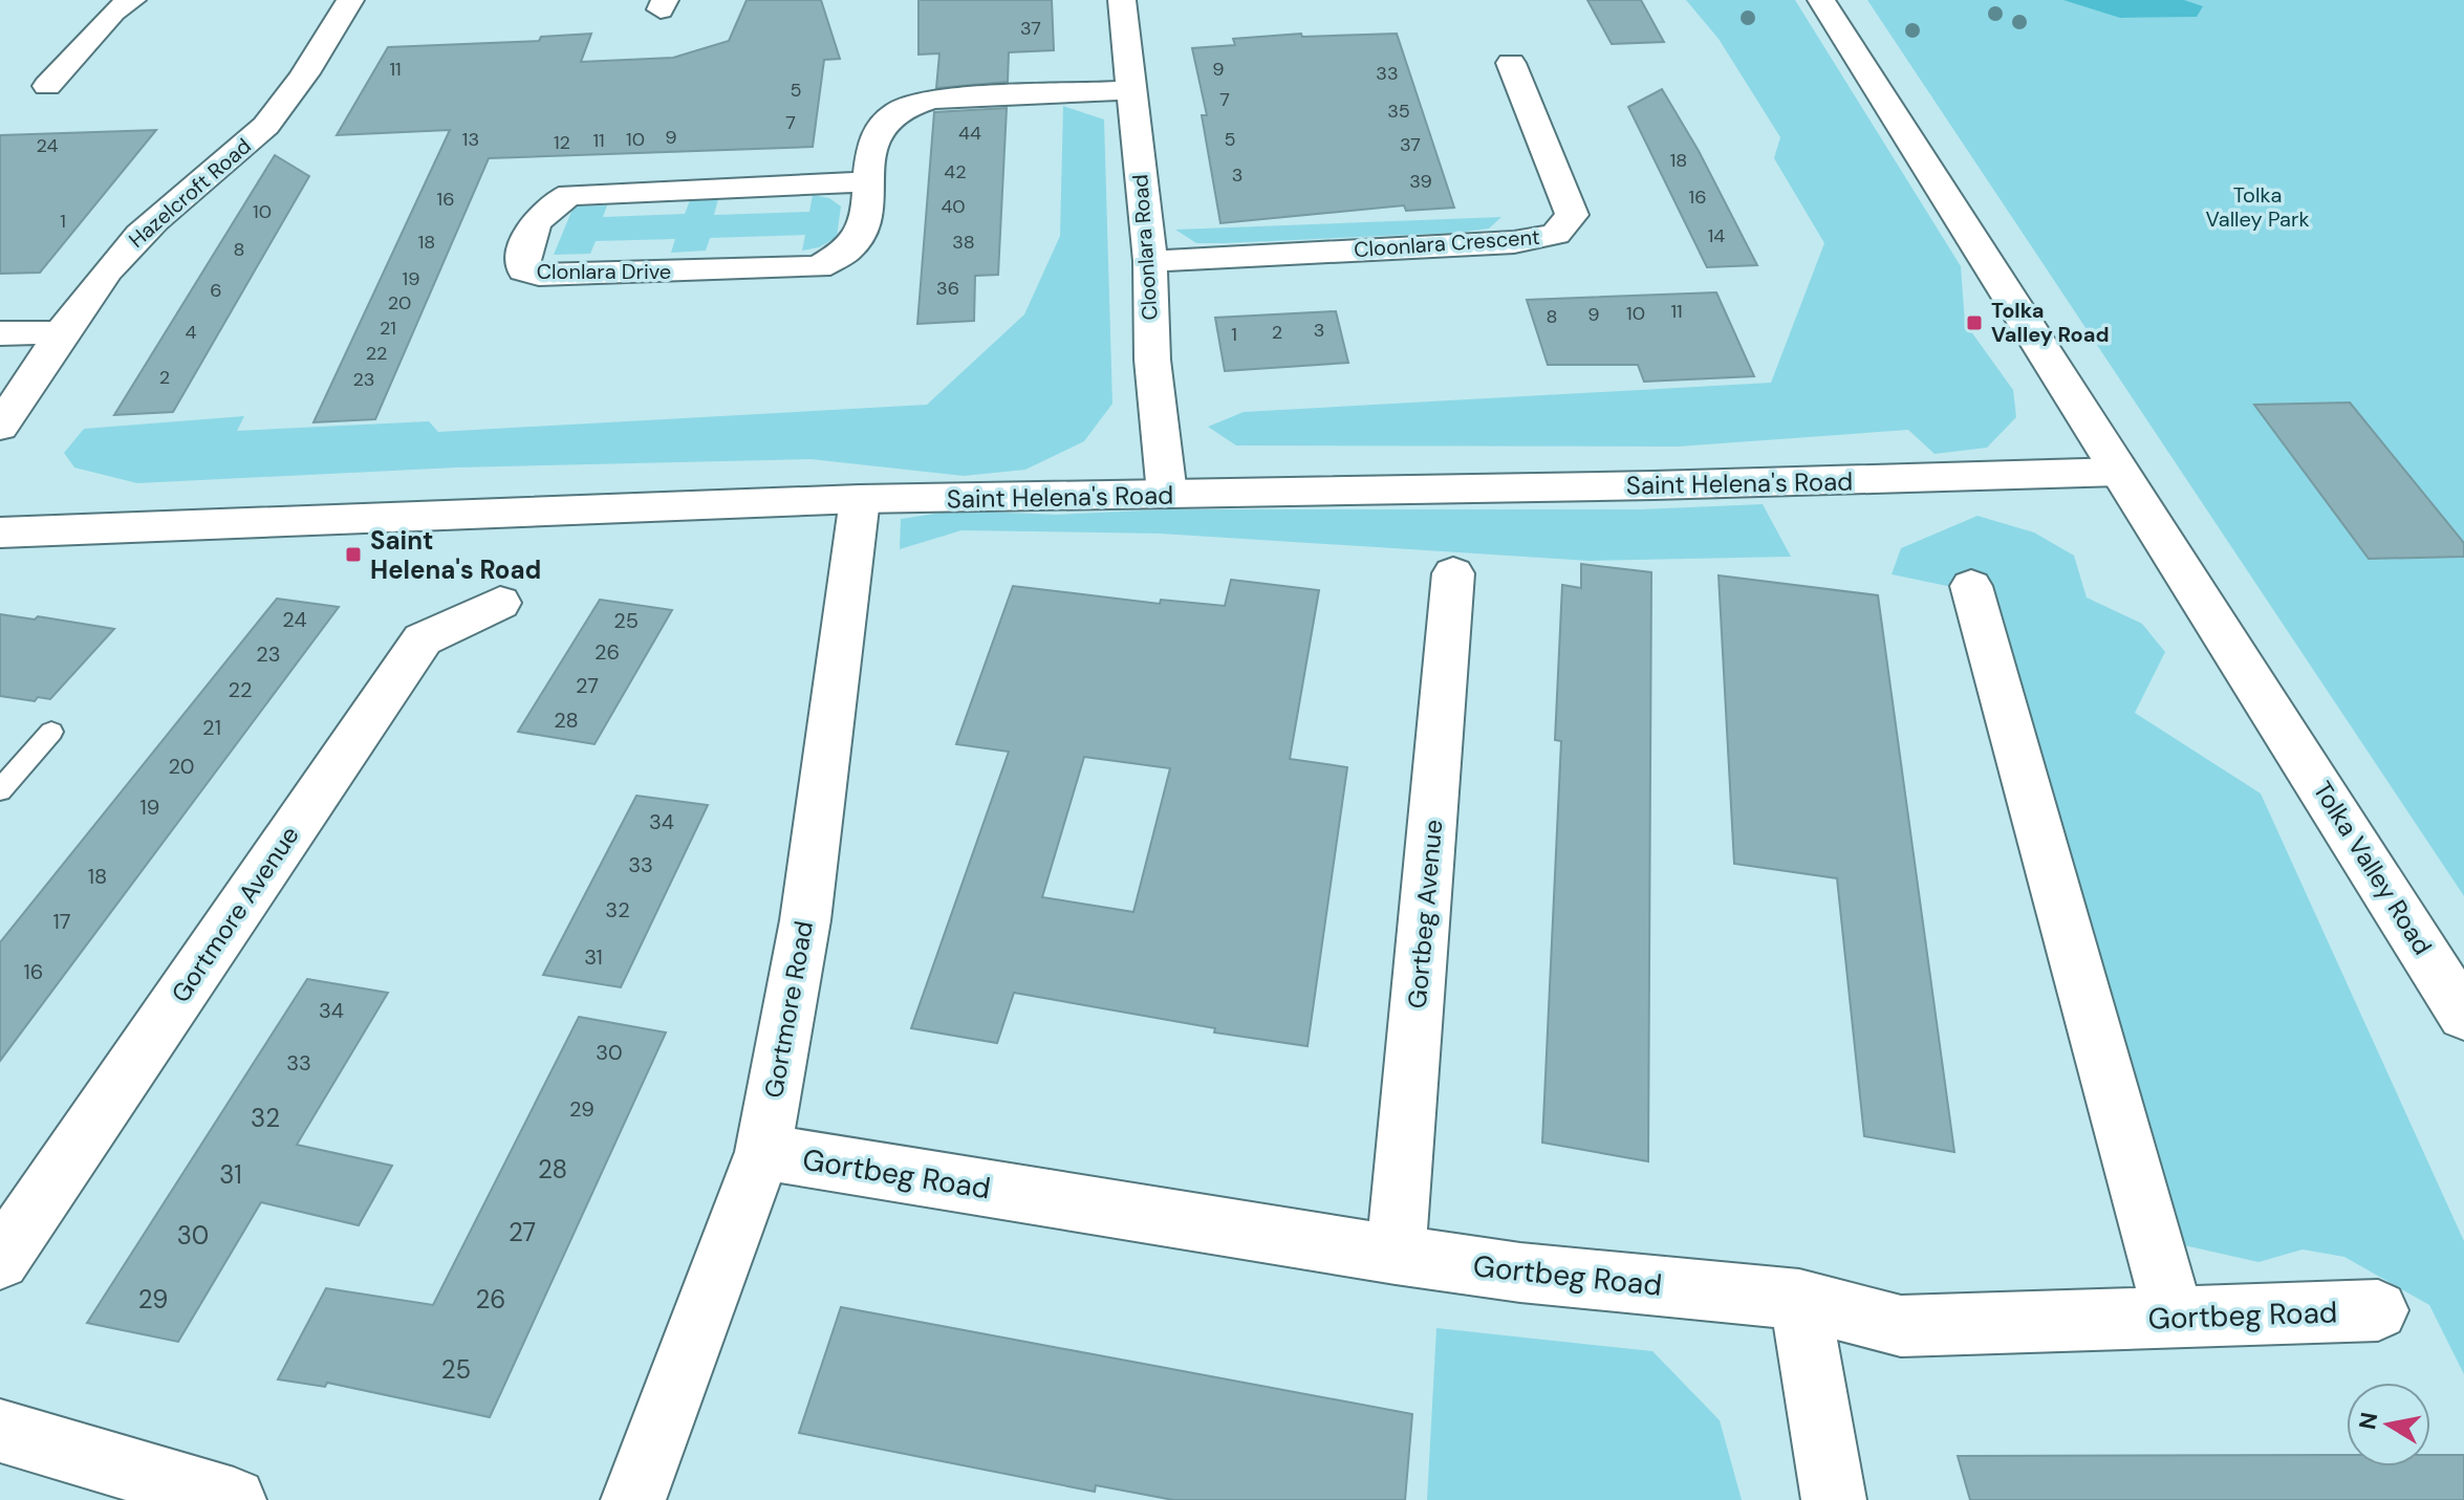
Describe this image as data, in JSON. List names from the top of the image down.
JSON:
{
  "streets": {
    "street": [
      "Hazelcroft Road",
      "Cloonlara Crescent",
      "Cloonlara Road",
      "Clonlara Drive",
      "Saint Helena's Road",
      "Tolka Valley Road",
      "Gortmore Avenue",
      "Gortbeg Avenue",
      "Gortmore Road",
      "Gortbeg Road"
    ]
  },
  "crossings": [
    ["Cloonlara Crescent", "Cloonlara Road"],
    ["Cloonlara Road", "Clonlara Drive"],
    ["Cloonlara Road", "Saint Helena's Road"],
    ["Saint Helena's Road", "Tolka Valley Road"],
    ["Saint Helena's Road", "Gortmore Road"],
    ["Gortbeg Avenue", "Gortbeg Road"],
    ["Gortmore Road", "Gortbeg Road"]
  ],
  "parks": ["Tolka Valley Park"],
  "places": {
    "transit": ["Tolka Valley Road", "Saint Helena's Road"]
  },
  "house_numbers": [
    "37",
    "11",
    "9",
    "33",
    "5",
    "7",
    "35",
    "7",
    "44",
    "9",
    "13",
    "10",
    "5",
    "11",
    "12",
    "37",
    "24",
    "18",
    "42",
    "3",
    "39",
    "16",
    "16",
    "40",
    "10",
    "1",
    "14",
    "18",
    "38",
    "8",
    "19",
    "36",
    "6",
    "20",
    "11",
    "10",
    "9",
    "8",
    "21",
    "3",
    "4",
    "2",
    "1",
    "22",
    "2",
    "23",
    "24",
    "25",
    "26",
    "23",
    "27",
    "22",
    "28",
    "21",
    "20",
    "19",
    "34",
    "33",
    "18",
    "32",
    "17",
    "31",
    "16",
    "34",
    "30",
    "33",
    "29",
    "32",
    "28",
    "31",
    "27",
    "30",
    "29",
    "26",
    "25"
  ],
  "north": "left"
}
